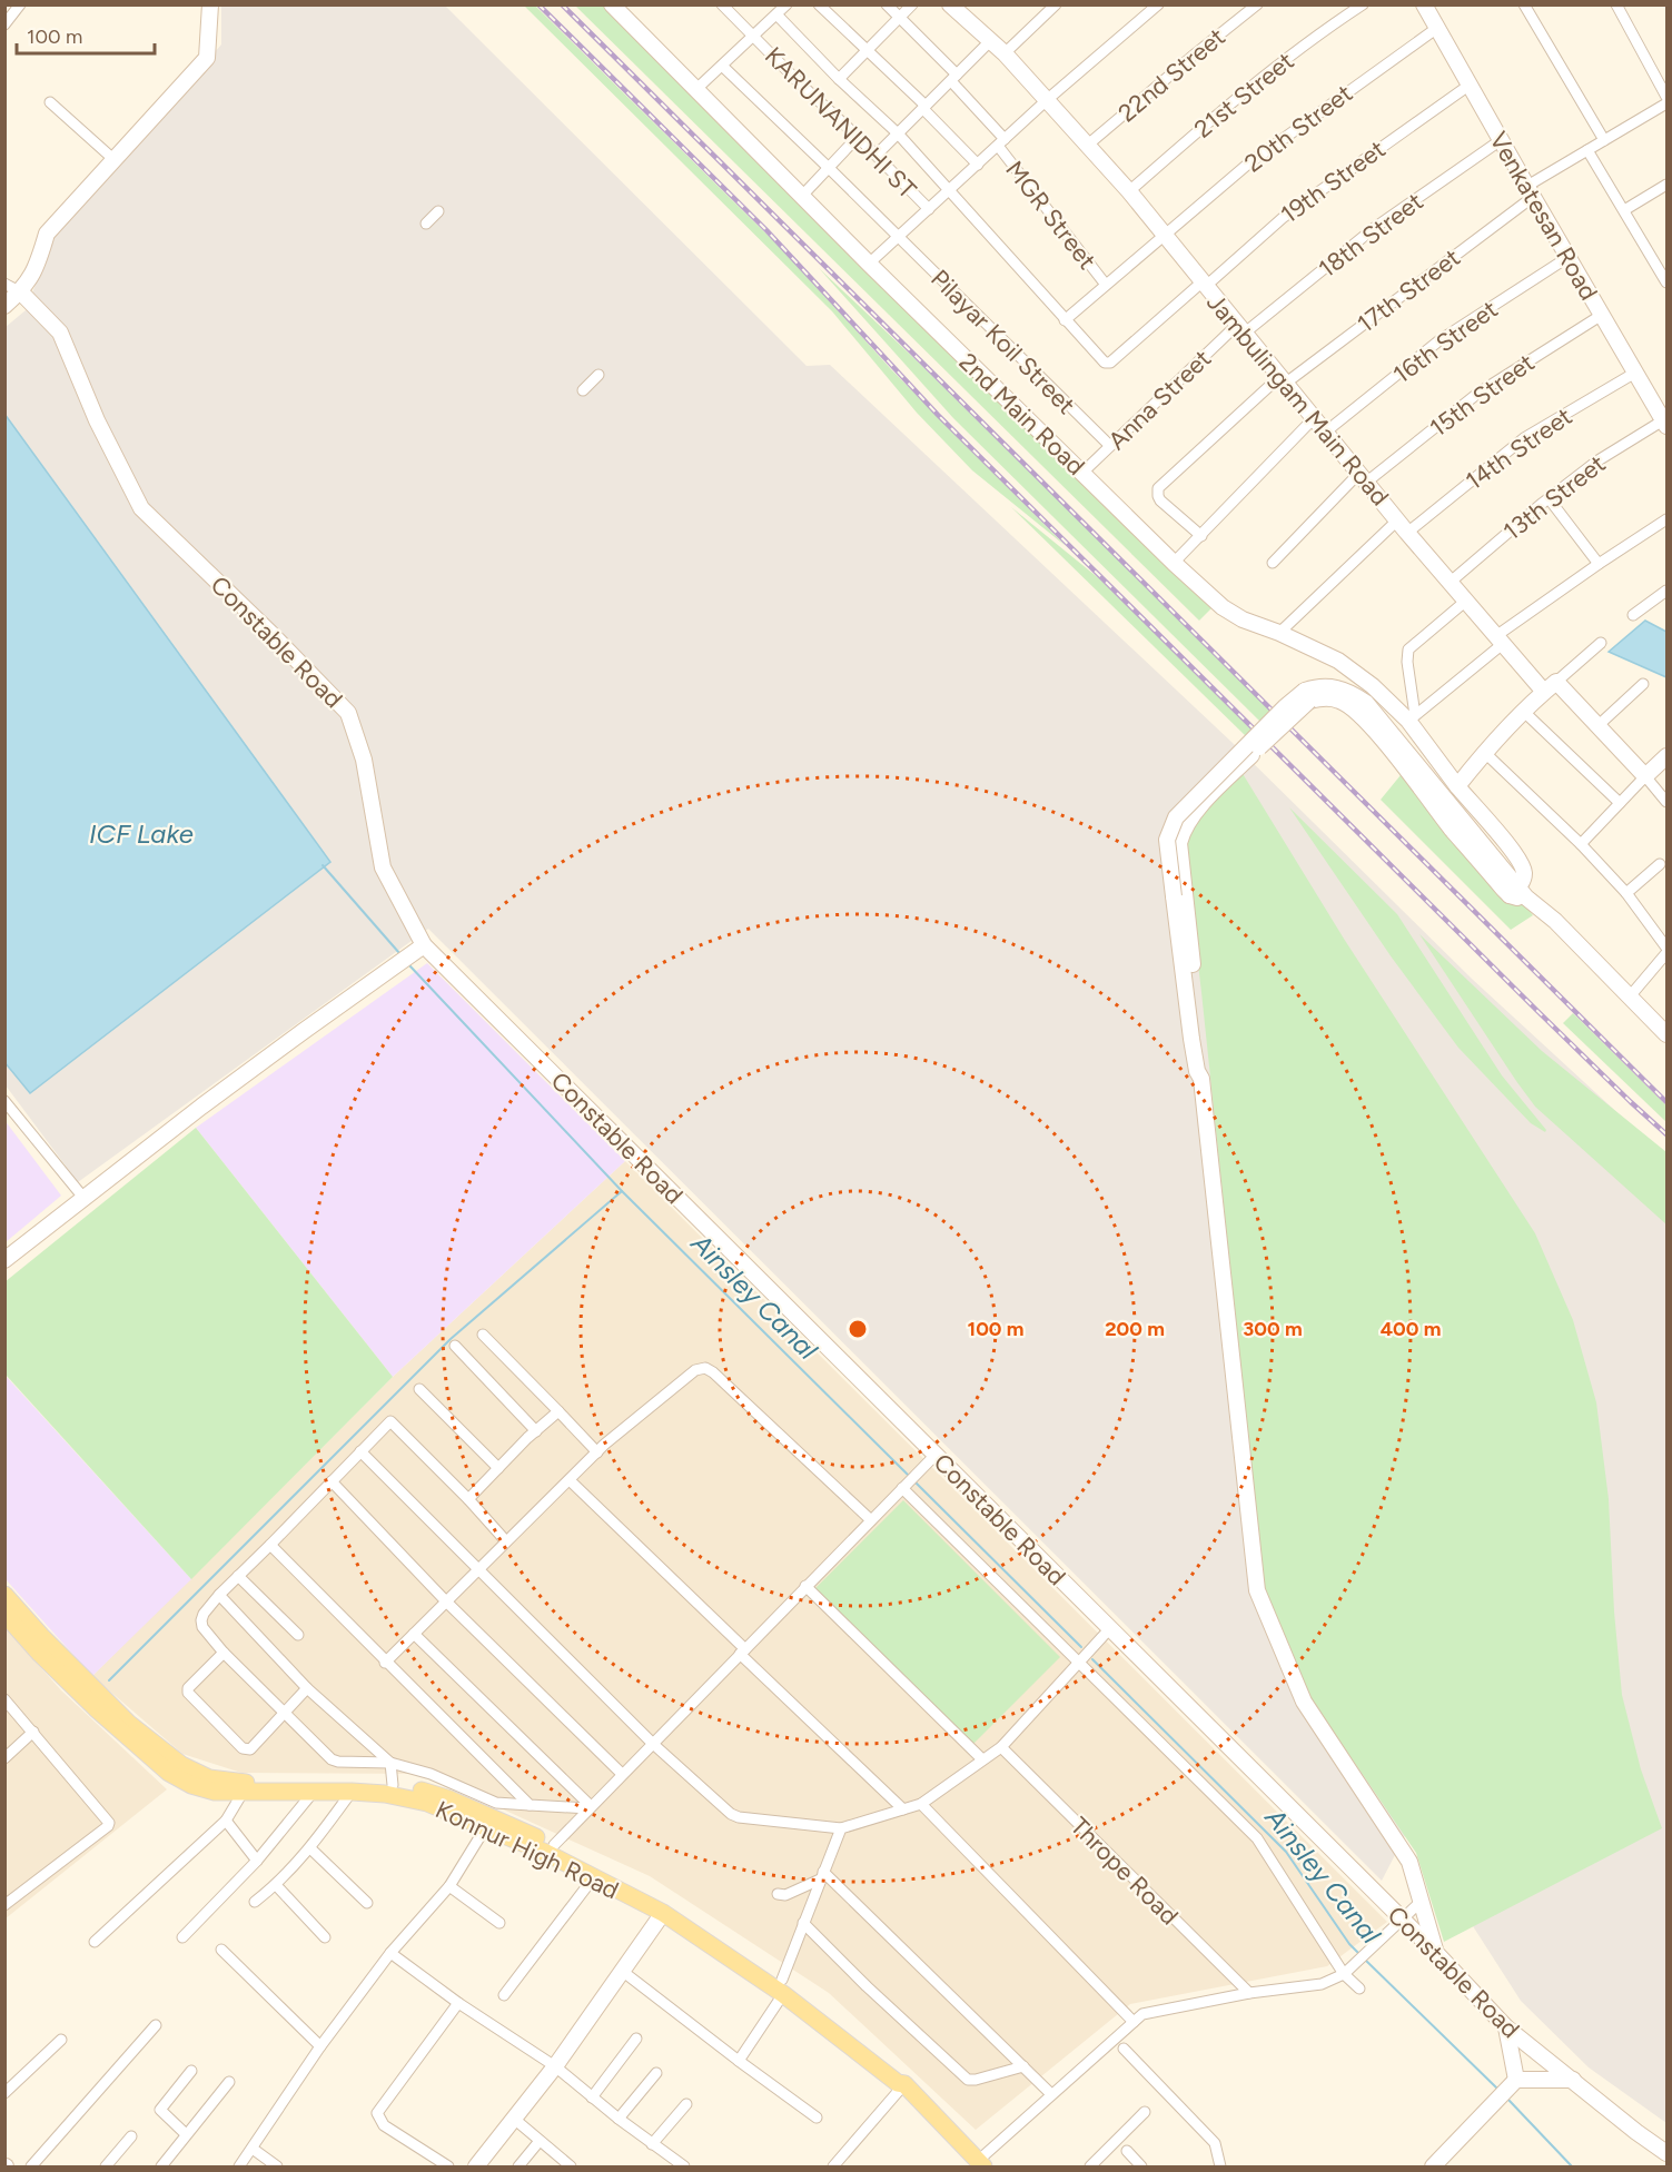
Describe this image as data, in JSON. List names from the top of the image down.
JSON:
{
  "streets": {
    "main road": ["Konnur High Road"],
    "street": [
      "22nd Street",
      "21st Street",
      "KARUNANIDHI ST",
      "20th Street",
      "19th Street",
      "MGR Street",
      "Venkatesan Road",
      "18th Street",
      "17th Street",
      "Pilayar Koil Street",
      "16th Street",
      "15th Street",
      "Anna Street",
      "Jambulingam Main Road",
      "2nd Main Road",
      "14th Street",
      "13th Street",
      "Constable Road",
      "Thrope Road"
    ]
  },
  "crossings": [
    ["22nd Street", "Jambulingam Main Road"],
    ["21st Street", "Jambulingam Main Road"],
    ["20th Street", "19th Street"],
    ["20th Street", "MGR Street"],
    ["20th Street", "Venkatesan Road"],
    ["20th Street", "Jambulingam Main Road"],
    ["19th Street", "Venkatesan Road"],
    ["19th Street", "Jambulingam Main Road"],
    ["Venkatesan Road", "18th Street"],
    ["Venkatesan Road", "17th Street"],
    ["Venkatesan Road", "16th Street"],
    ["Venkatesan Road", "15th Street"],
    ["Venkatesan Road", "14th Street"],
    ["Venkatesan Road", "13th Street"],
    ["18th Street", "Anna Street"],
    ["18th Street", "Jambulingam Main Road"],
    ["17th Street", "Jambulingam Main Road"],
    ["Pilayar Koil Street", "Anna Street"],
    ["16th Street", "Jambulingam Main Road"],
    ["15th Street", "Jambulingam Main Road"],
    ["Anna Street", "Jambulingam Main Road"],
    ["Anna Street", "2nd Main Road"],
    ["Jambulingam Main Road", "14th Street"],
    ["Jambulingam Main Road", "13th Street"],
    ["2nd Main Road", "14th Street"]
  ],
  "water": ["ICF Lake", "Ainsley Canal"],
  "scale_bar": "100 m",
  "rings": [
    "100 m",
    "200 m",
    "300 m",
    "400 m"
  ]
}
